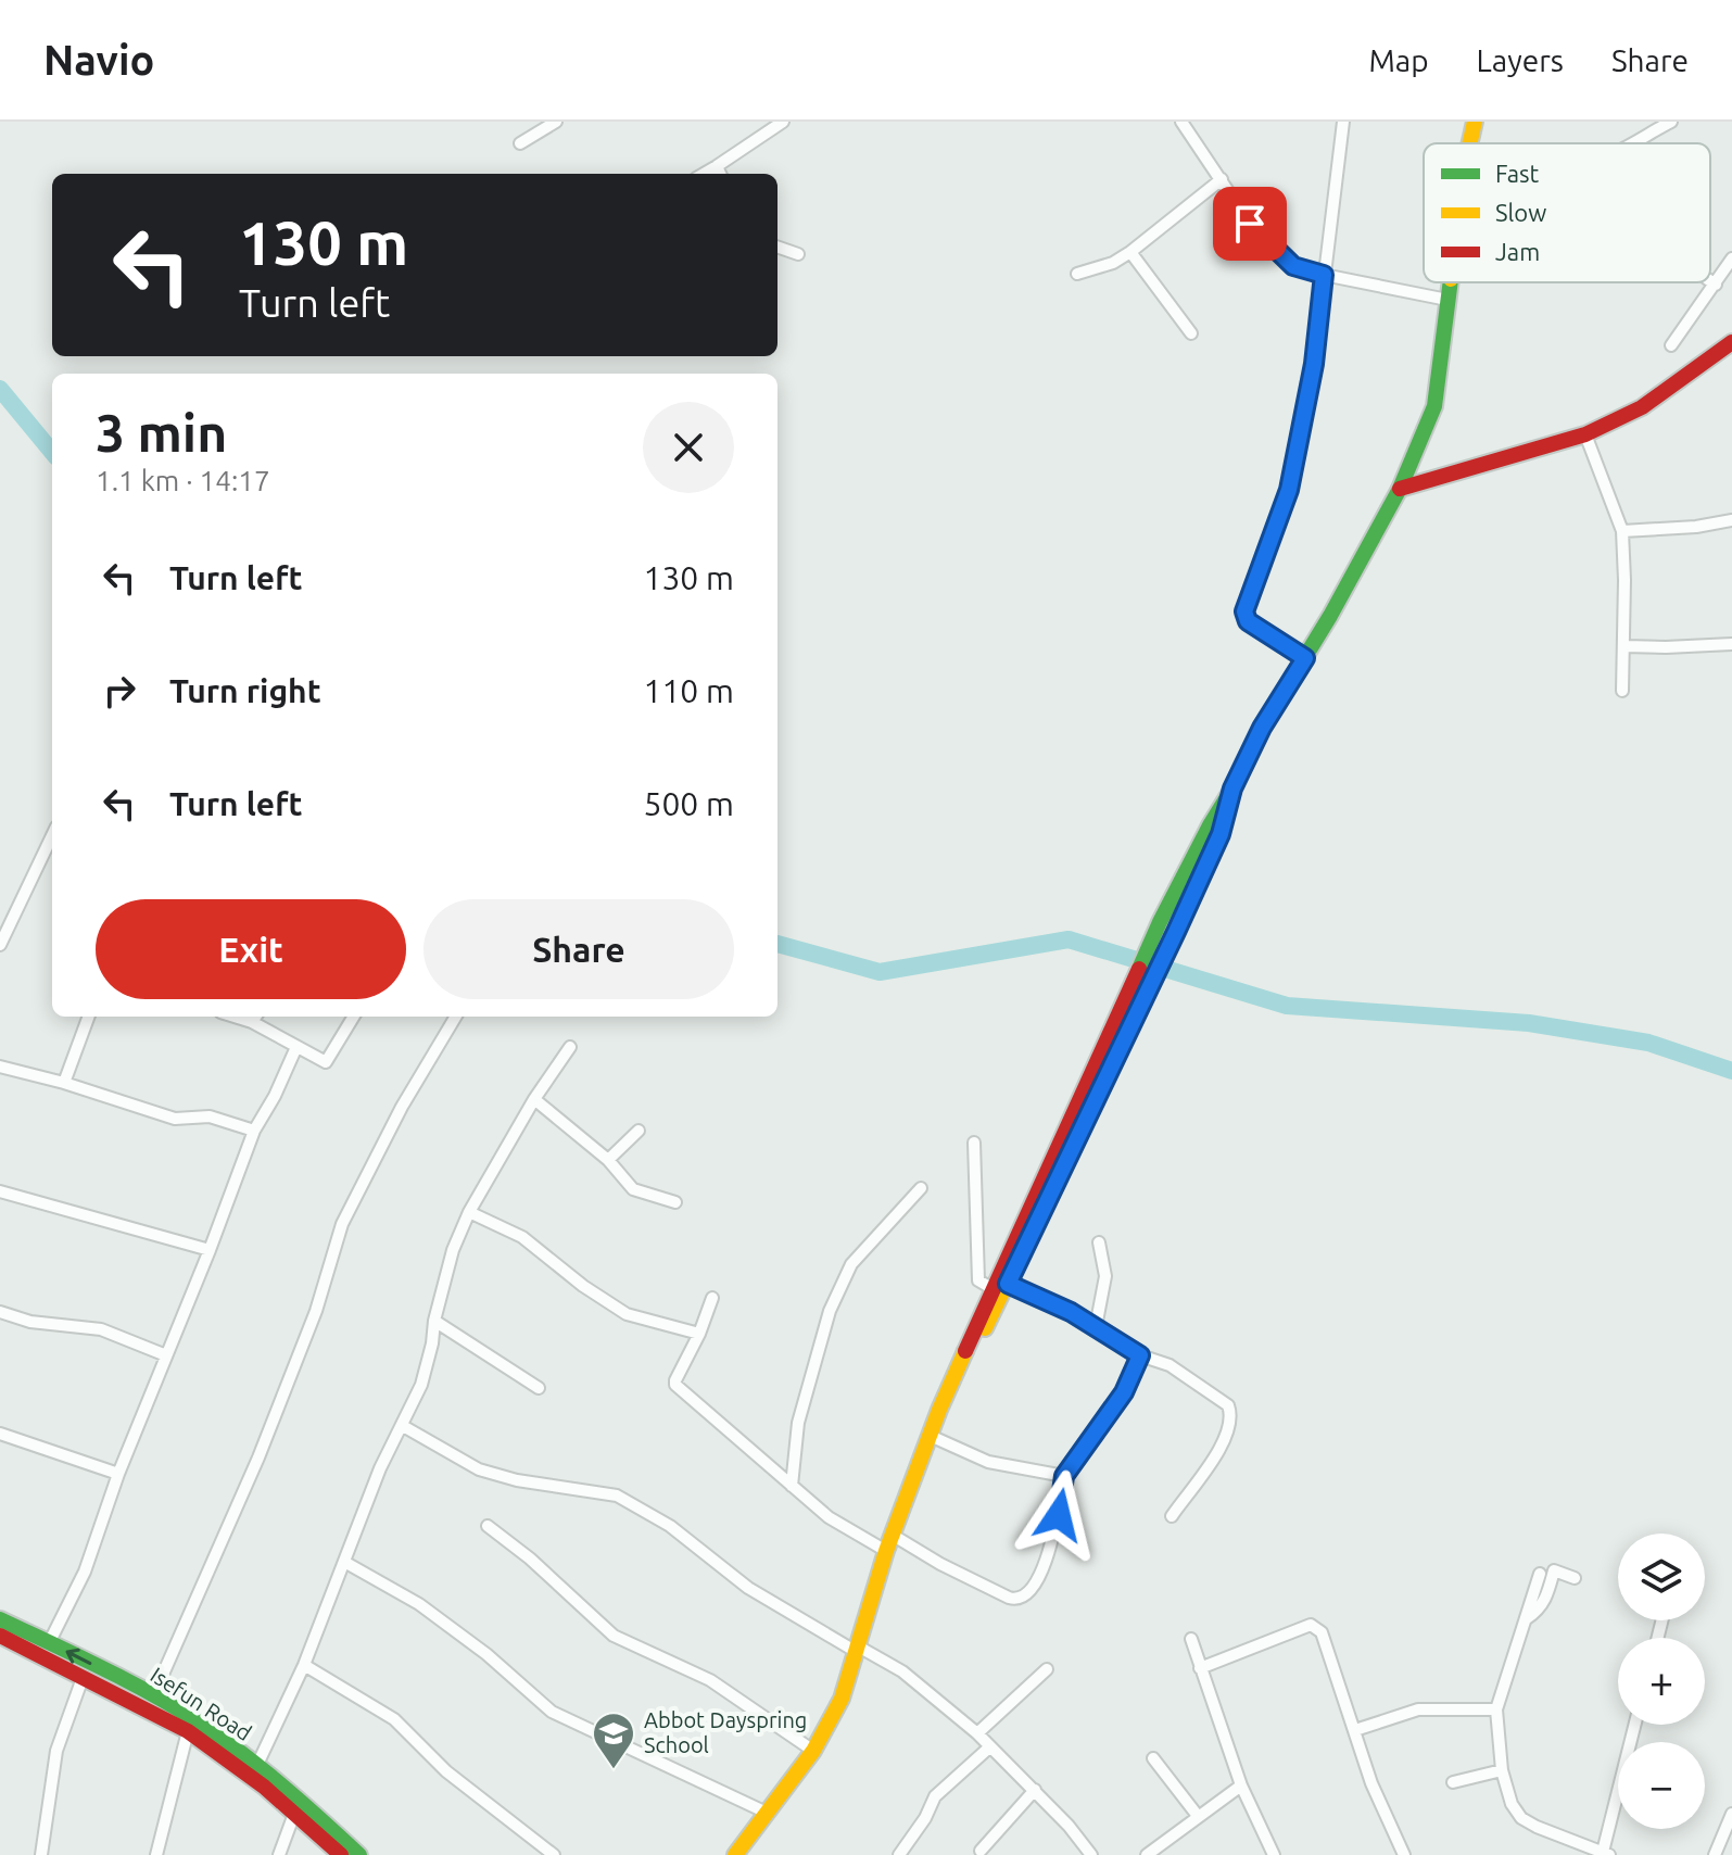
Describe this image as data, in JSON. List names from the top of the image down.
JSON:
{
  "streets": {
    "street": ["Isefun Road"]
  },
  "places": {
    "school or university": ["Abbot Dayspring School"]
  },
  "legend": ["Fast", "Slow", "Jam"],
  "page": {
    "header": "Navio",
    "nav": ["Map", "Layers", "Share"],
    "turn": ["130 m", "Turn left"],
    "heading": ["3 min", "1.1 km · 14:17"],
    "list": [
      {
        "name": "Turn left",
        "value": "130 m"
      },
      {
        "name": "Turn right",
        "value": "110 m"
      },
      {
        "name": "Turn left",
        "value": "500 m"
      }
    ],
    "buttons": ["Exit", "Share"],
    "map_buttons": ["+", "−"]
  }
}
